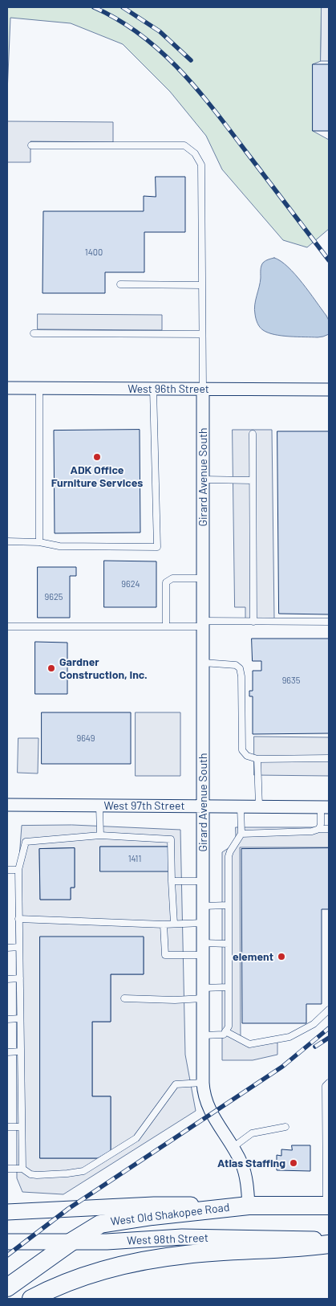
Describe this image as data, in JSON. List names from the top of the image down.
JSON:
{
  "streets": {
    "main road": ["West Old Shakopee Road"],
    "street": [
      "West 96th Street",
      "Girard Avenue South",
      "West 97th Street",
      "West 98th Street"
    ]
  },
  "crossings": [
    ["West 96th Street", "Girard Avenue South"],
    ["Girard Avenue South", "West 97th Street"],
    ["Girard Avenue South", "West Old Shakopee Road"],
    ["West Old Shakopee Road", "West 98th Street"]
  ],
  "places": [
    "ADK Office Furniture Services",
    "Gardner Construction, Inc.",
    "element",
    "Atlas Staffing"
  ],
  "house_numbers": [
    "1400",
    "9624",
    "9625",
    "9635",
    "9649",
    "1411"
  ]
}
